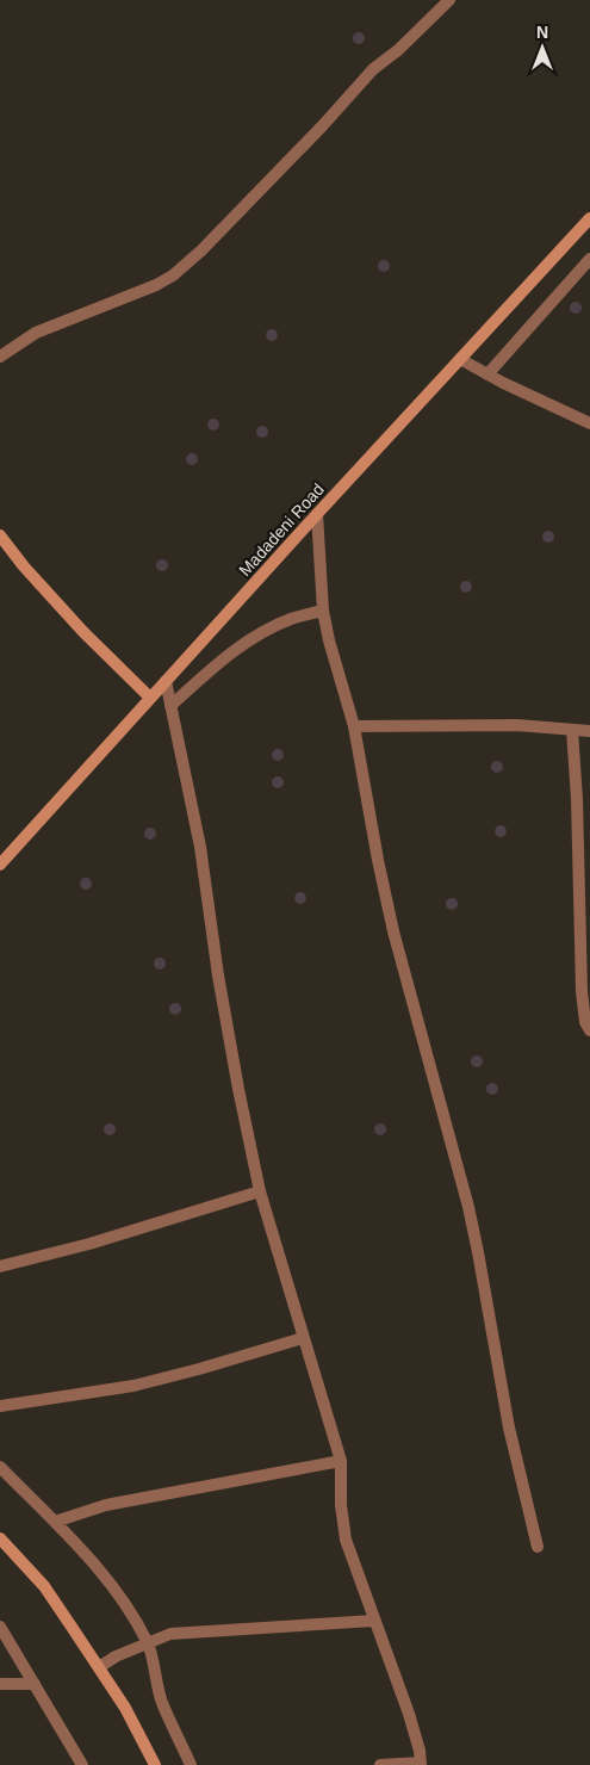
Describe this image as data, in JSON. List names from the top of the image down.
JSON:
{
  "streets": {
    "street": ["Madadeni Road"]
  },
  "north": "top"
}
